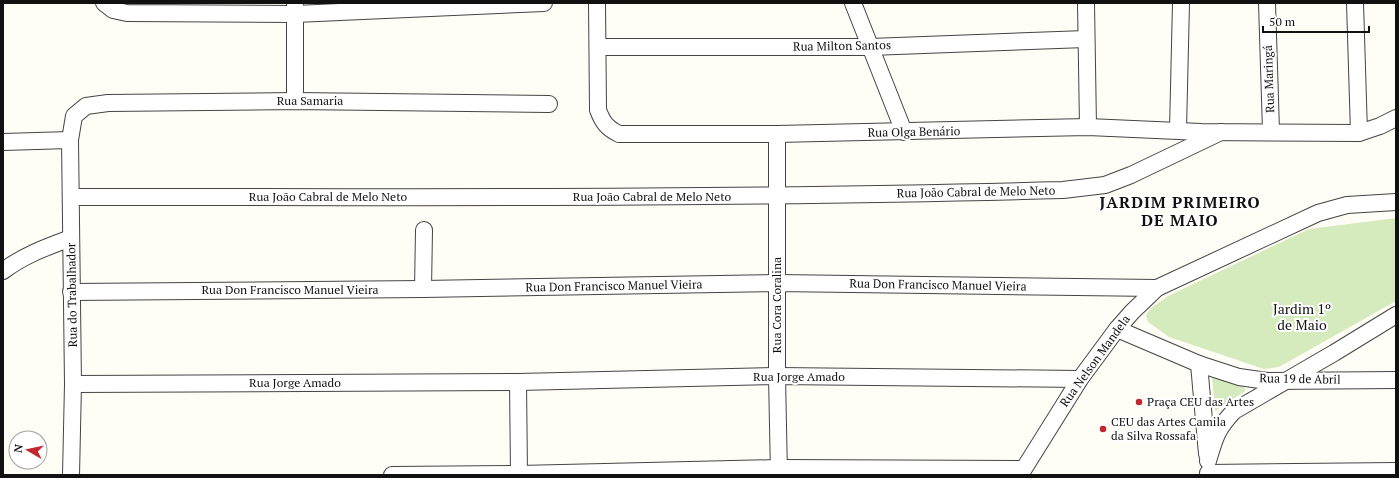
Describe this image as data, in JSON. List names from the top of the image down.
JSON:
{
  "streets": {
    "street": [
      "Rua Milton Santos",
      "Rua Maringá",
      "Rua Samaria",
      "Rua Olga Benário",
      "Rua João Cabral de Melo Neto",
      "Rua Don Francisco Manuel Vieira",
      "Rua do Trabalhador",
      "Rua Cora Coralina",
      "Rua Nelson Mandela",
      "Rua Jorge Amado",
      "Rua 19 de Abril"
    ]
  },
  "crossings": [
    ["Rua Milton Santos", "Rua Olga Benário"],
    ["Rua Maringá", "Rua Olga Benário"],
    ["Rua Samaria", "Rua do Trabalhador"],
    ["Rua Olga Benário", "Rua João Cabral de Melo Neto"],
    ["Rua Olga Benário", "Rua Cora Coralina"],
    ["Rua João Cabral de Melo Neto", "Rua do Trabalhador"],
    ["Rua João Cabral de Melo Neto", "Rua Cora Coralina"],
    ["Rua Don Francisco Manuel Vieira", "Rua do Trabalhador"],
    ["Rua Don Francisco Manuel Vieira", "Rua Cora Coralina"],
    ["Rua Don Francisco Manuel Vieira", "Rua Nelson Mandela"],
    ["Rua do Trabalhador", "Rua Jorge Amado"],
    ["Rua Cora Coralina", "Rua Jorge Amado"],
    ["Rua Nelson Mandela", "Rua Jorge Amado"],
    ["Rua Nelson Mandela", "Rua 19 de Abril"]
  ],
  "districts": ["JARDIM PRIMEIRO DE MAIO", "Jardim 1º de Maio"],
  "places": ["Praça CEU das Artes", "CEU das Artes Camila da Silva Rossafa"],
  "scale_bar": "50 m",
  "north": "left"
}
